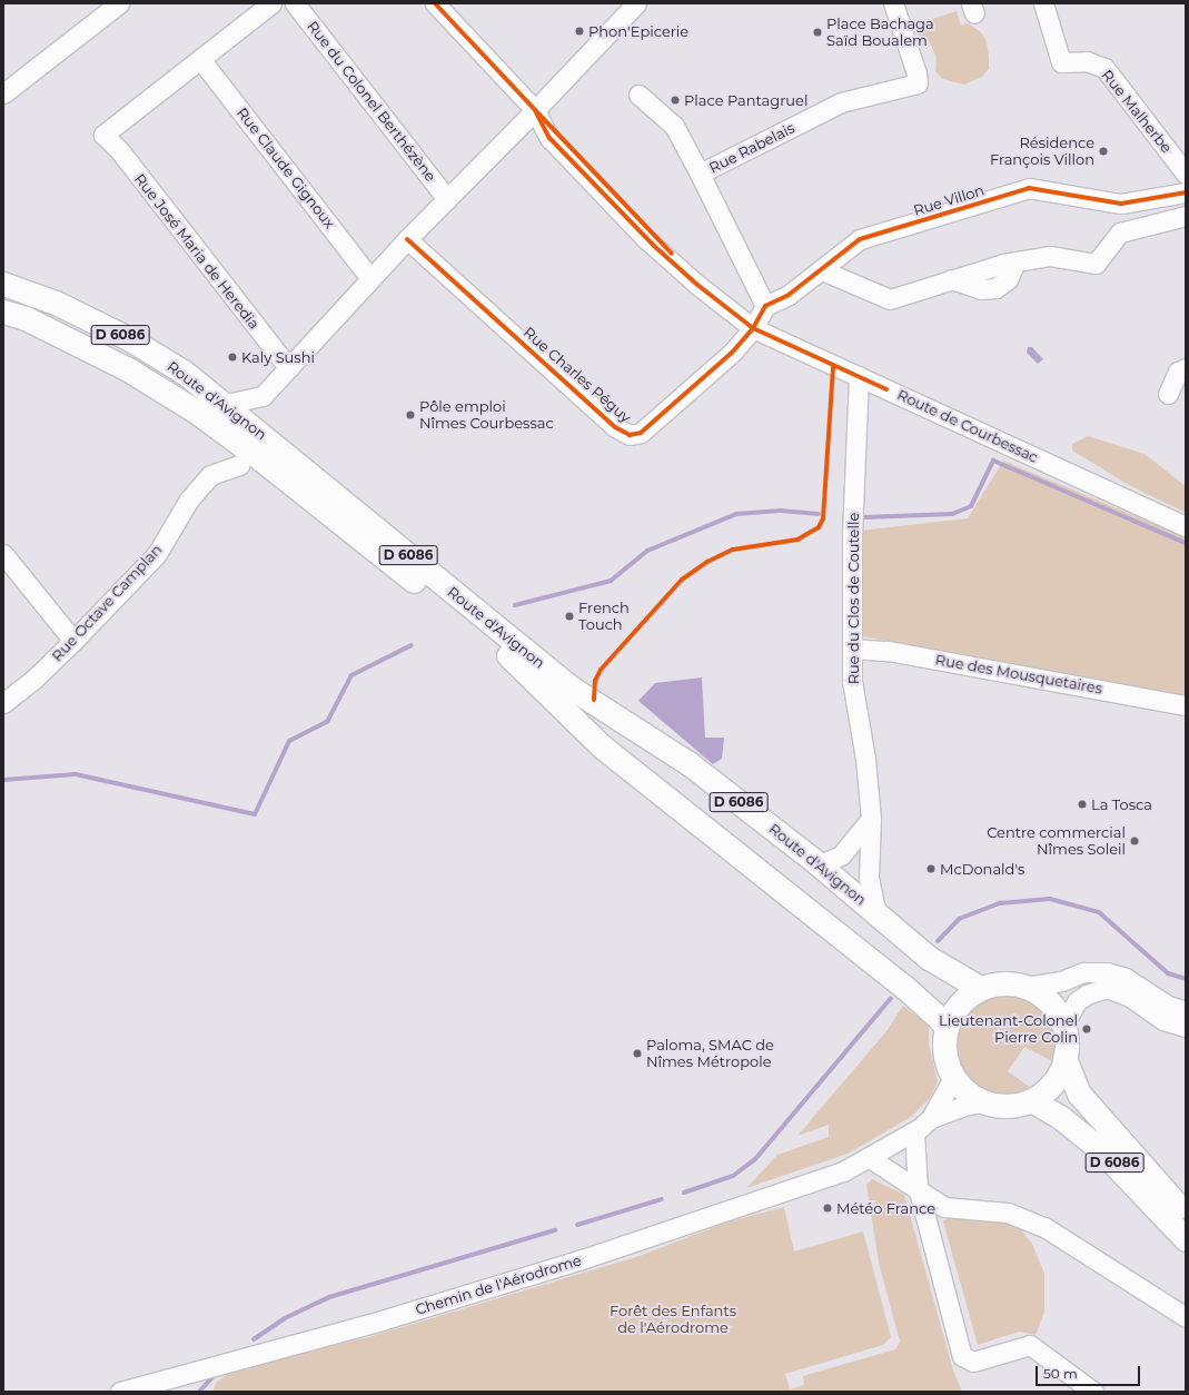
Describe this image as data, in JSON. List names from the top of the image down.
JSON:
{
  "streets": {
    "main road": ["D 6086", "Route d'Avignon"],
    "street": [
      "Rue du Colonel Berthézène",
      "Rue Malherbe",
      "Rue Rabelais",
      "Rue Claude Gignoux",
      "Rue Villon",
      "Rue José Maria de Heredia",
      "Rue Charles Péguy",
      "Route de Courbessac",
      "Rue du Clos de Coutelle",
      "Rue Octave Camplan",
      "Rue des Mousquetaires",
      "Chemin de l'Aérodrome"
    ]
  },
  "crossings": [
    ["Rue Rabelais", "Rue Villon"],
    ["Rue Claude Gignoux", "Rue José Maria de Heredia"],
    ["D 6086", "Route d'Avignon"],
    ["D 6086", "Chemin de l'Aérodrome"],
    ["Rue Charles Péguy", "Route de Courbessac"],
    ["Route d'Avignon", "Rue du Clos de Coutelle"],
    ["Route d'Avignon", "Chemin de l'Aérodrome"],
    ["Route de Courbessac", "Rue du Clos de Coutelle"],
    ["Rue du Clos de Coutelle", "Rue des Mousquetaires"]
  ],
  "parks": ["Forêt des Enfants de l'Aérodrome"],
  "places": [
    "Phon'Epicerie",
    "Place Bachaga Saïd Boualem",
    "Place Pantagruel",
    "Résidence François Villon",
    "Kaly Sushi",
    "Pôle emploi Nîmes Courbessac",
    "French Touch",
    "La Tosca",
    "Centre commercial Nîmes Soleil",
    "McDonald's",
    "Lieutenant-Colonel Pierre Colin",
    "Paloma, SMAC de Nîmes Métropole",
    "Météo France"
  ],
  "scale_bar": "50 m"
}
